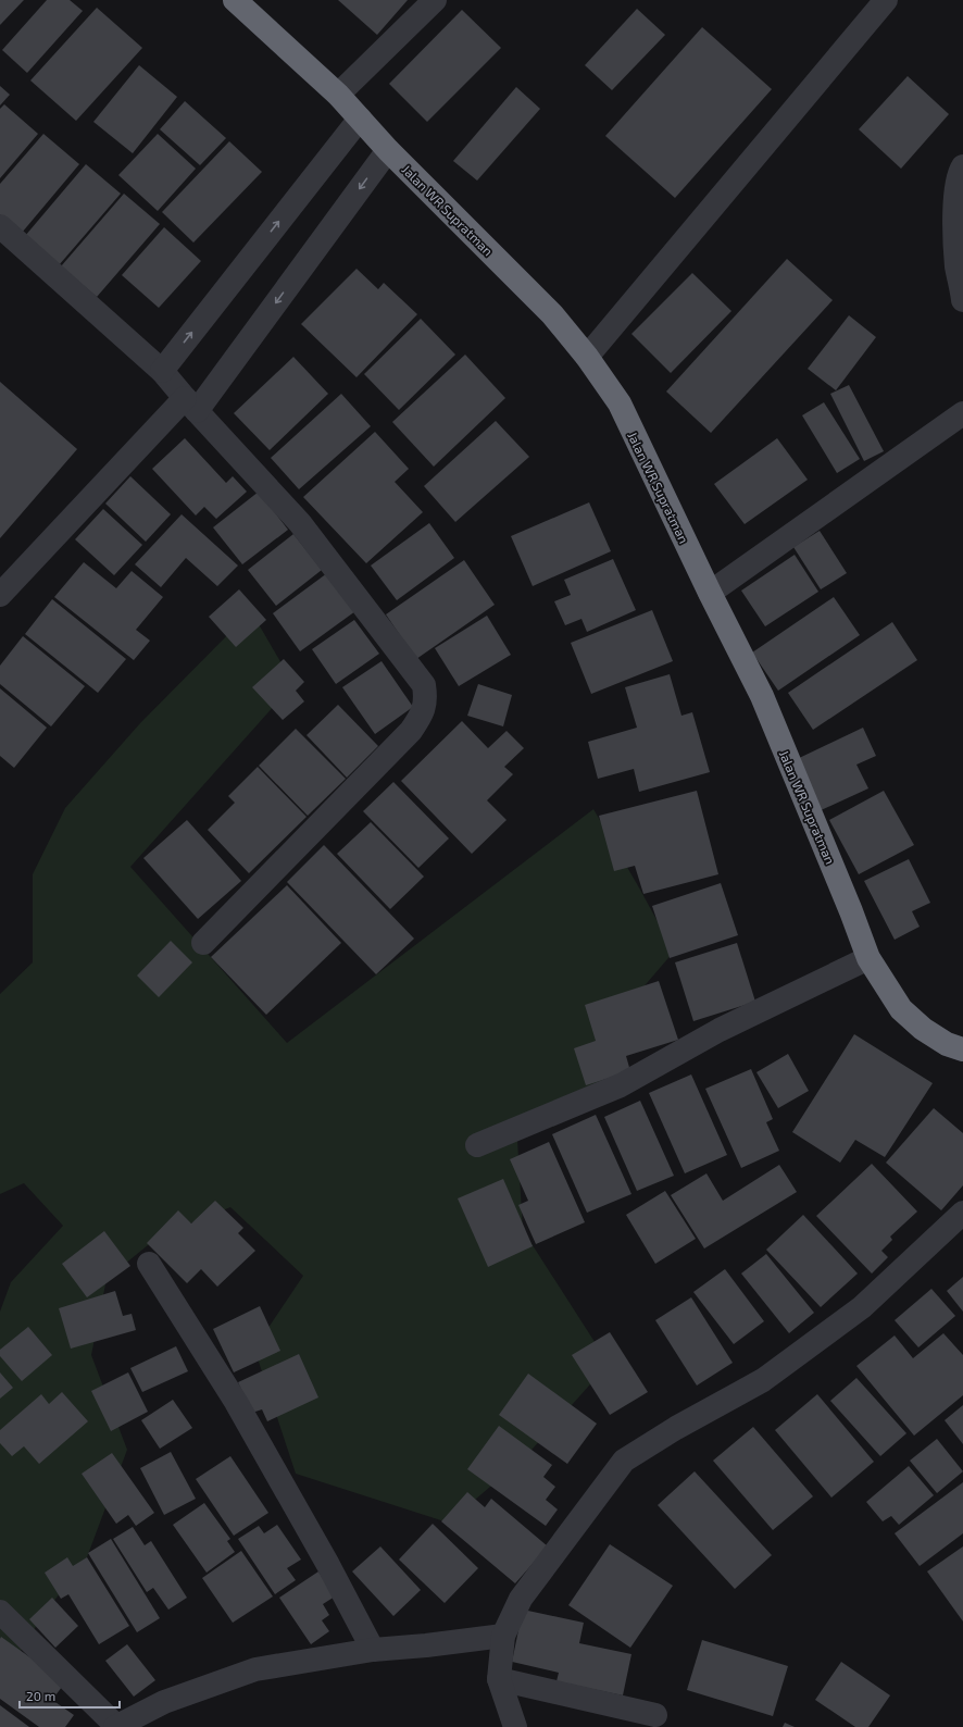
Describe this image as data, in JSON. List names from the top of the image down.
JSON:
{
  "streets": {
    "highway": ["Jalan WR Supratman"]
  },
  "scale_bar": "20 m"
}
